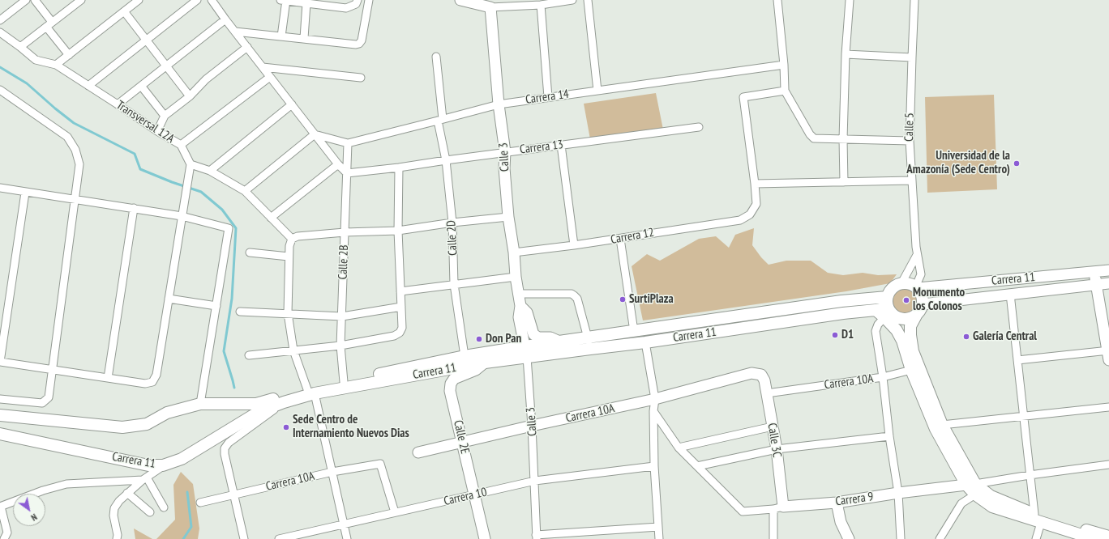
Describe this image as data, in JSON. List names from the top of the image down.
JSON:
{
  "streets": {
    "main road": ["Carrera 11"],
    "street": [
      "Carrera 14",
      "Transversal 12A",
      "Calle 5",
      "Carrera 13",
      "Calle 3",
      "Carrera 12",
      "Calle 2D",
      "Calle 2B",
      "Carrera 10A",
      "Calle 2E",
      "Calle 3C",
      "Carrera 10",
      "Carrera 9"
    ]
  },
  "crossings": [
    ["Carrera 14", "Calle 3"],
    ["Carrera 14", "Calle 2D"],
    ["Carrera 14", "Calle 2B"],
    ["Calle 5", "Carrera 11"],
    ["Carrera 13", "Calle 3"],
    ["Carrera 13", "Calle 2D"],
    ["Carrera 13", "Calle 2B"],
    ["Calle 3", "Carrera 12"],
    ["Calle 3", "Carrera 11"],
    ["Calle 3", "Carrera 10A"],
    ["Calle 3", "Carrera 10"],
    ["Calle 2D", "Carrera 11"],
    ["Calle 2B", "Carrera 11"],
    ["Carrera 11", "Calle 2E"],
    ["Carrera 10A", "Calle 2E"],
    ["Carrera 10A", "Calle 3C"],
    ["Carrera 10A", "Carrera 10"],
    ["Calle 2E", "Carrera 10"],
    ["Calle 3C", "Carrera 9"]
  ],
  "places": [
    "Universidad de la Amazonía (Sede Centro)",
    "SurtiPlaza",
    "Monumento los Colonos",
    "D1",
    "Galería Central",
    "Don Pan",
    "Sede Centro de Internamiento Nuevos Dias"
  ],
  "north": "bottom right"
}
